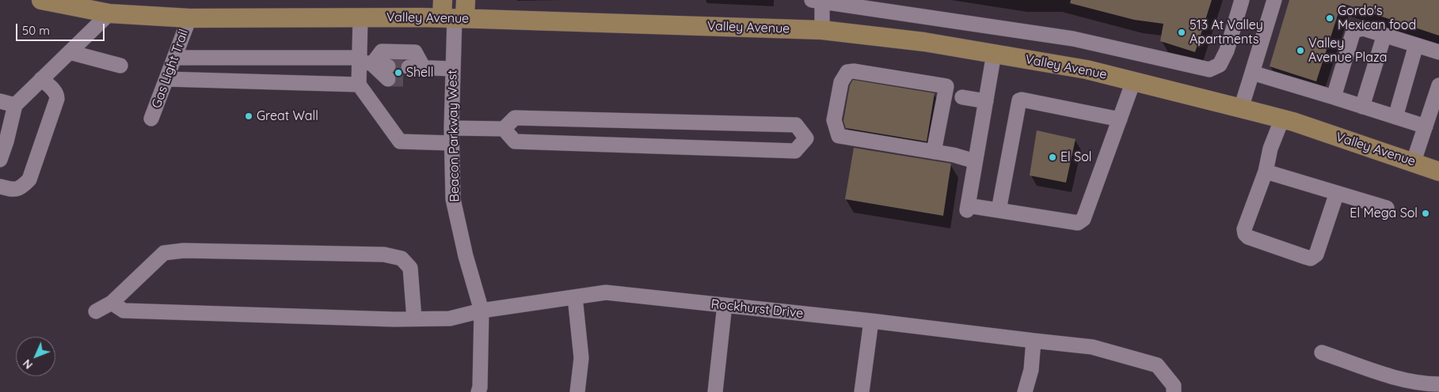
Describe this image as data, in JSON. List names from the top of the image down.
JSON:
{
  "streets": {
    "main road": ["Valley Avenue"],
    "street": ["Gas Light Trail", "Beacon Parkway West", "Rockhurst Drive"]
  },
  "crossings": [
    ["Valley Avenue", "Gas Light Trail"],
    ["Valley Avenue", "Beacon Parkway West"],
    ["Beacon Parkway West", "Rockhurst Drive"]
  ],
  "places": [
    "Gordo's Mexican food",
    "513 At Valley Apartments",
    "Valley Avenue Plaza",
    "Shell",
    "Great Wall",
    "El Sol",
    "El Mega Sol"
  ],
  "scale_bar": "50 m",
  "north": "bottom left"
}
